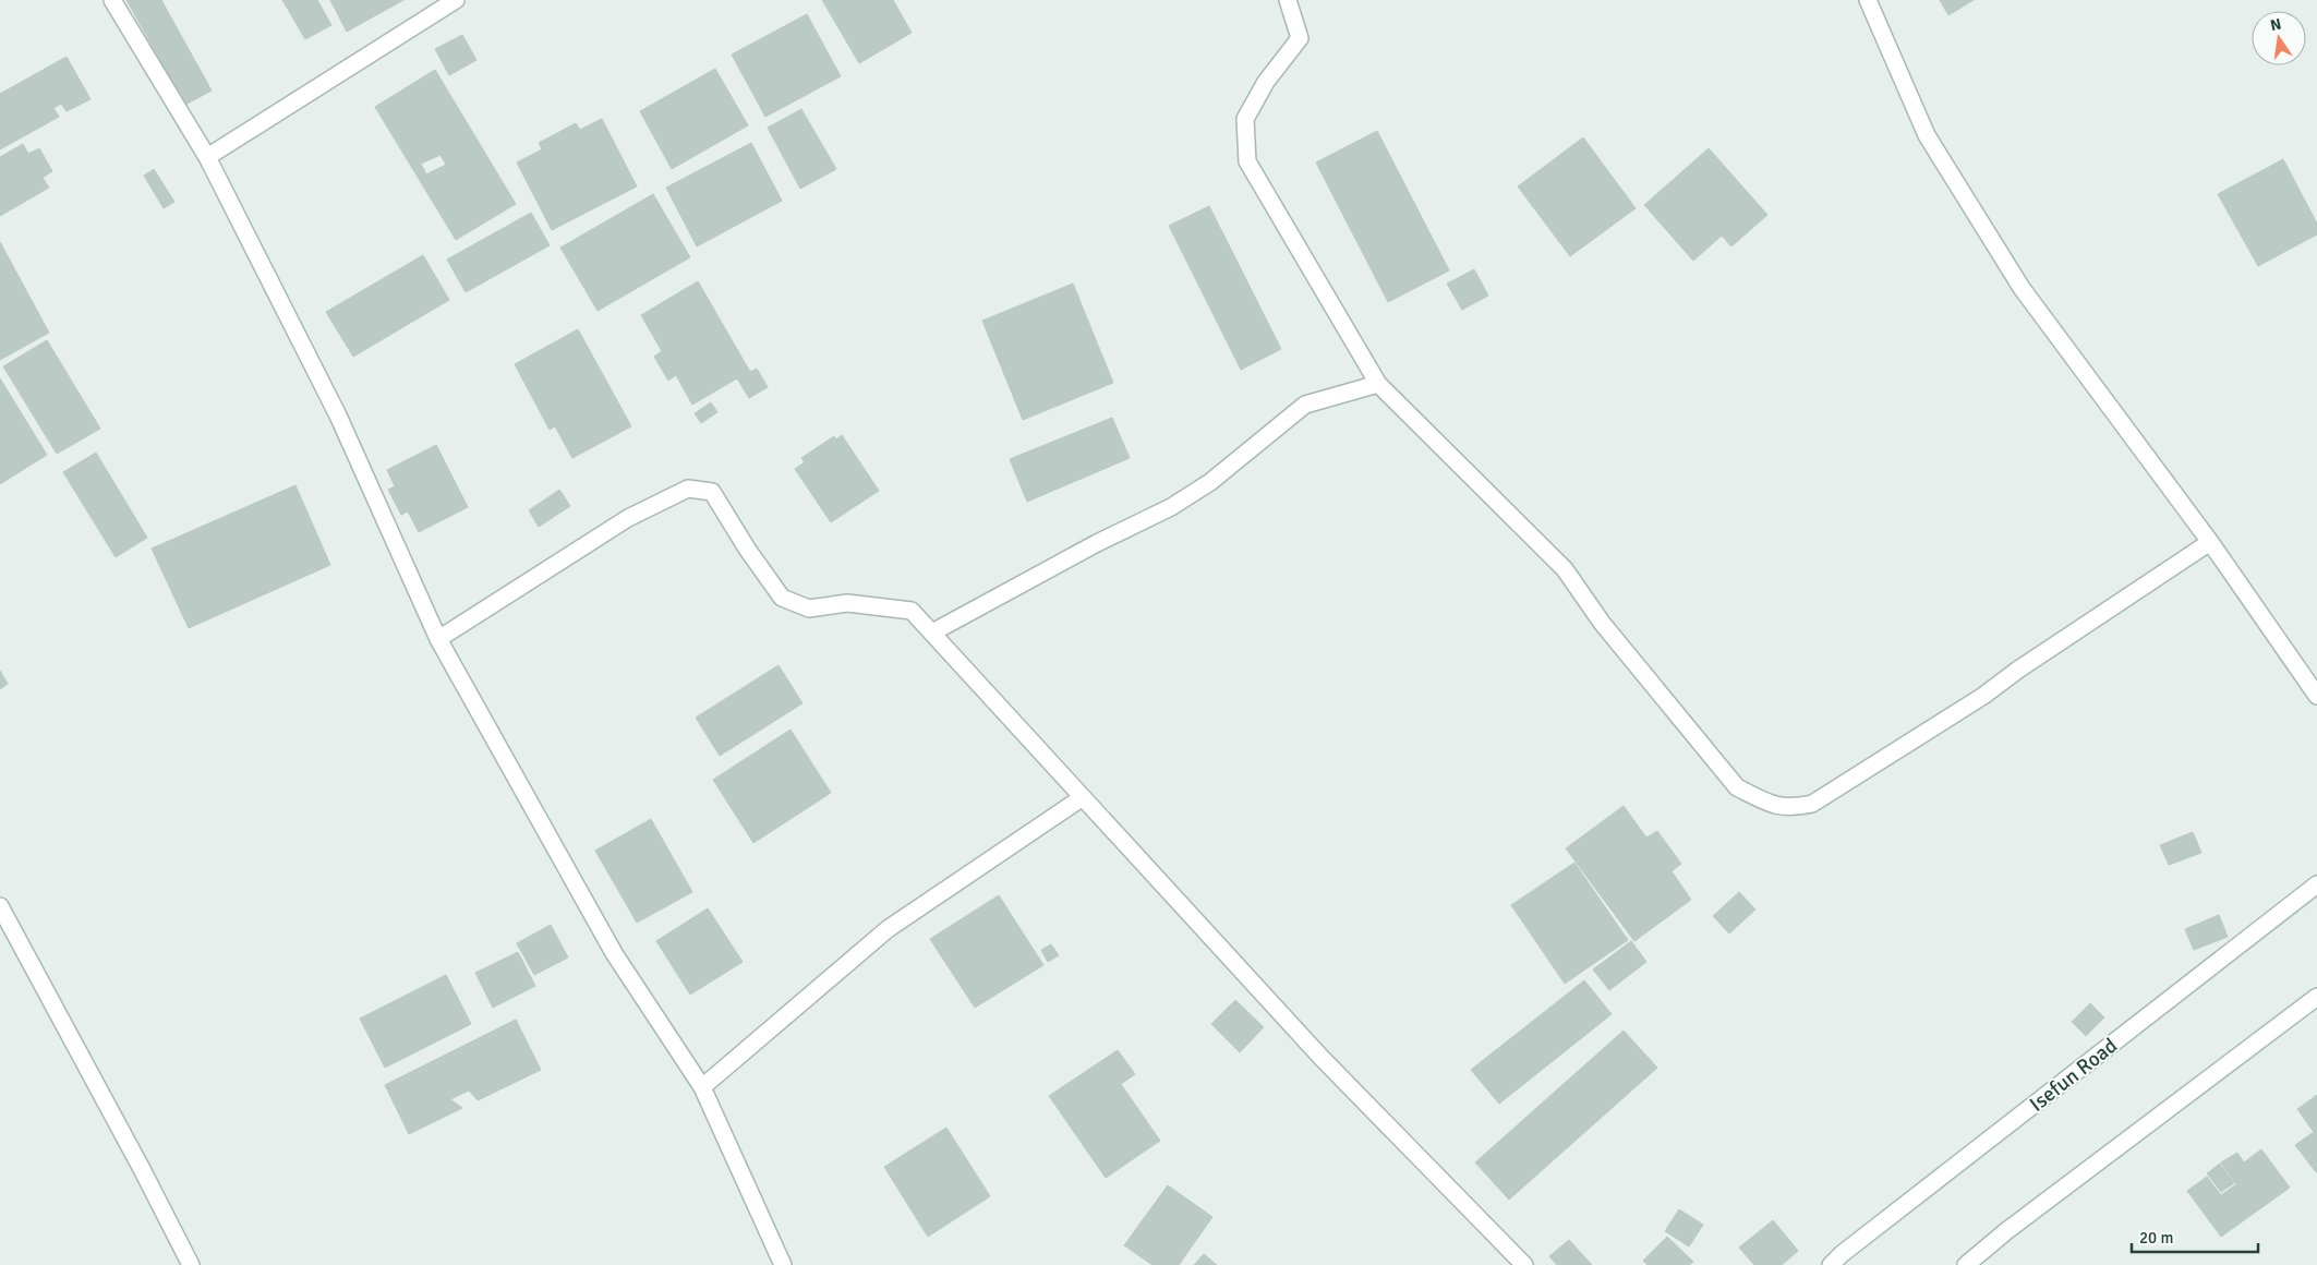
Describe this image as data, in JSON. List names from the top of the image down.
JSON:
{
  "streets": {
    "street": ["Isefun Road"]
  },
  "scale_bar": "20 m",
  "north": "top"
}
